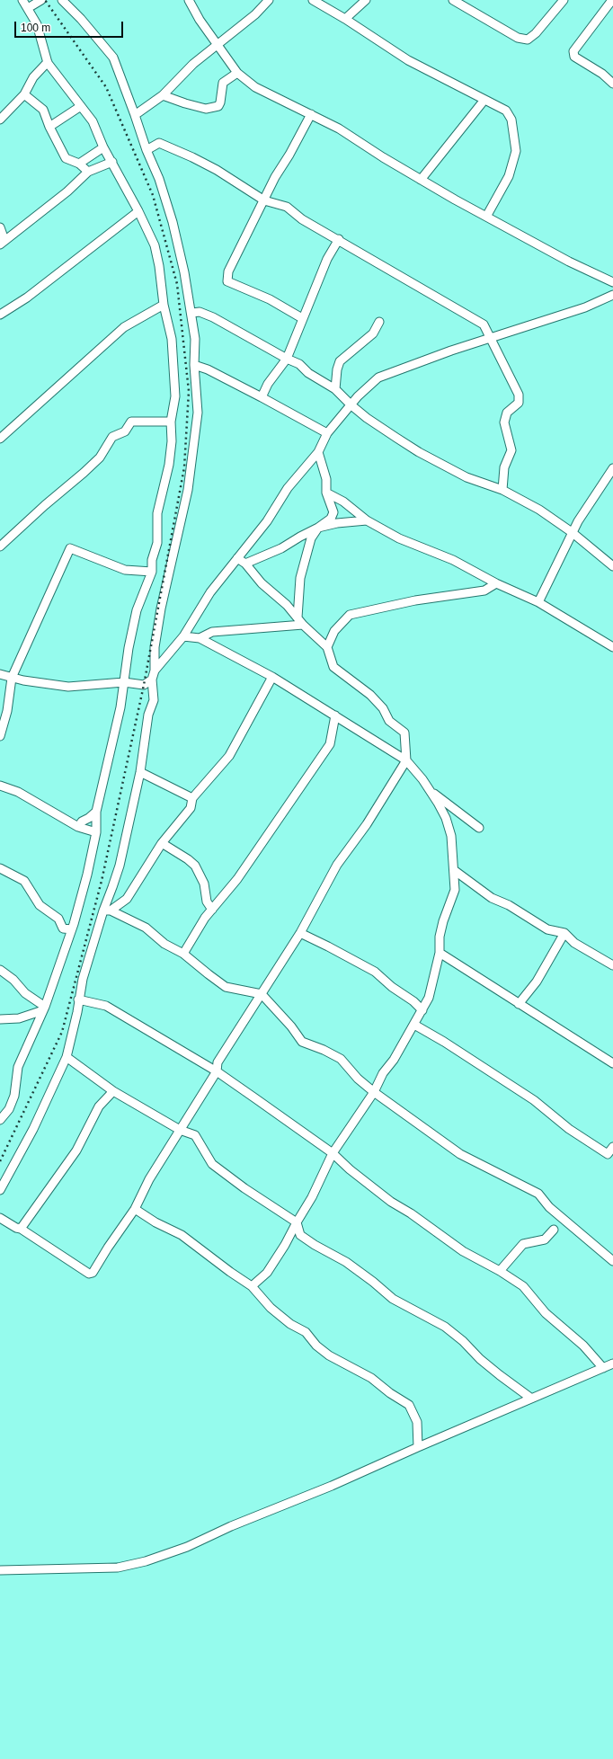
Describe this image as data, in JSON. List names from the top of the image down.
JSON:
{
  "scale_bar": "100 m"
}
